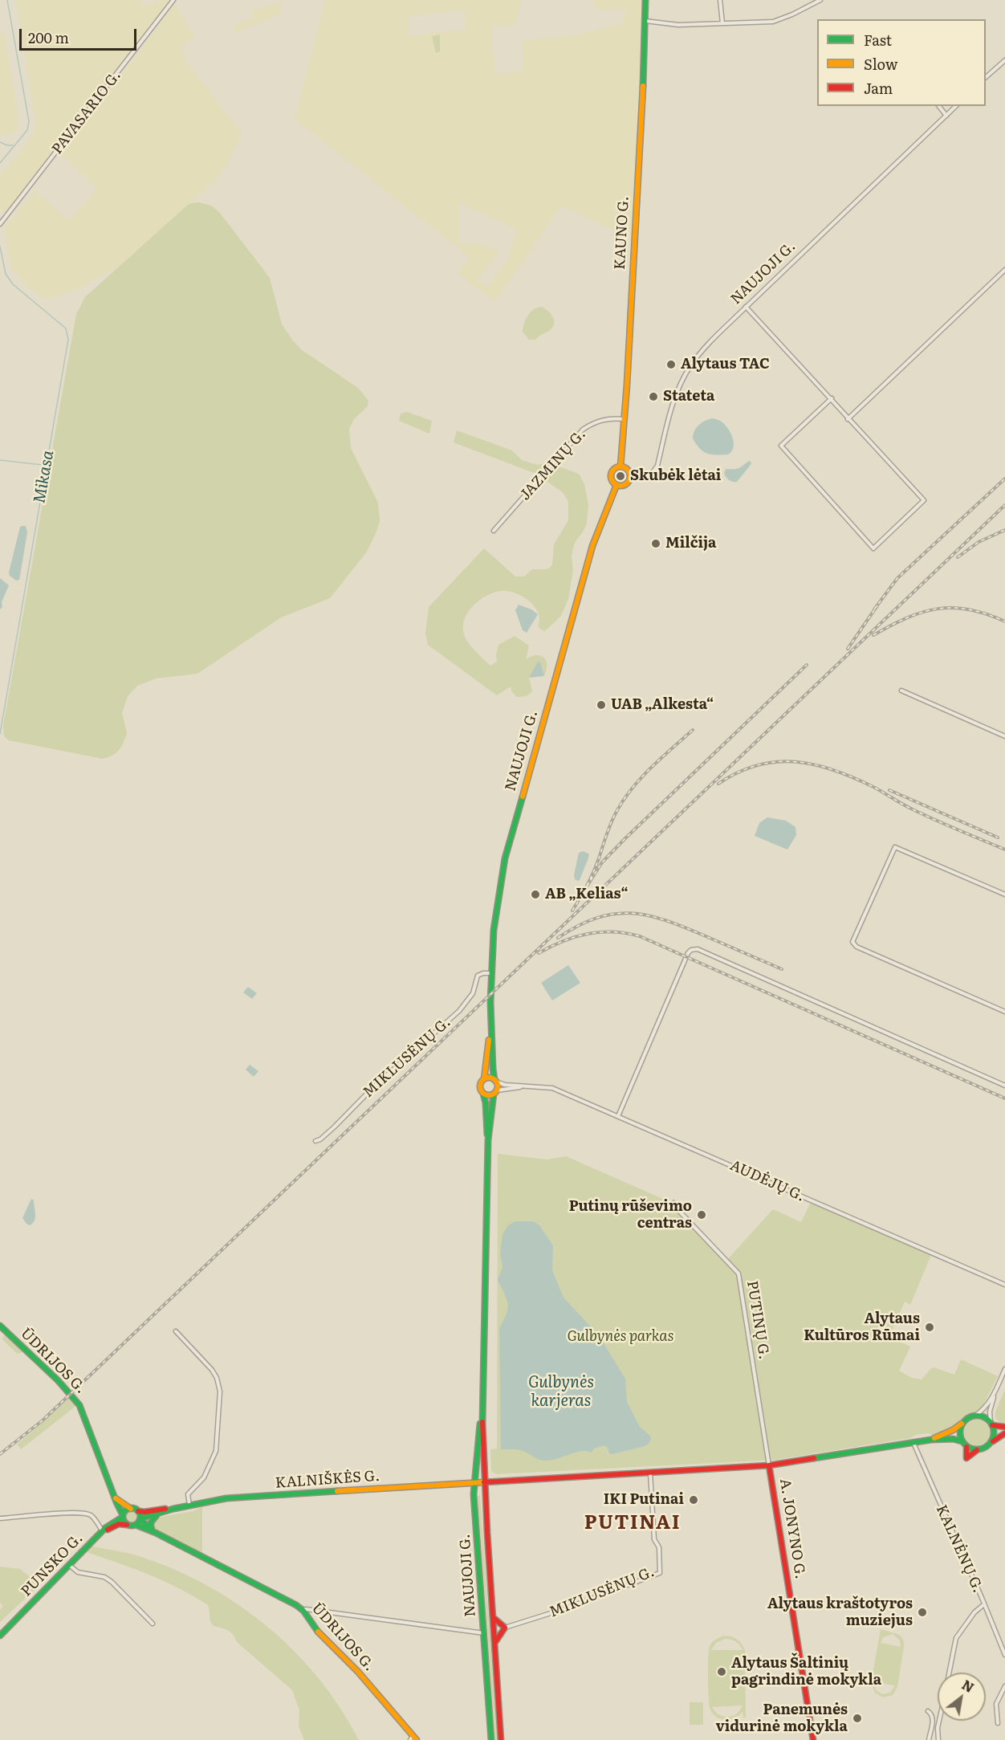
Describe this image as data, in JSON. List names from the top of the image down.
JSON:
{
  "streets": {
    "main road": [
      "KAUNO G.",
      "NAUJOJI G.",
      "ŪDRIJOS G.",
      "KALNIŠKĖS G.",
      "A. JONYNO G.",
      "PUNSKO G."
    ],
    "street": [
      "PAVASARIO G.",
      "JAZMINŲ G.",
      "MIKLUSĖNŲ G.",
      "AUDĖJŲ G.",
      "PUTINŲ G.",
      "KALNĖNŲ G."
    ]
  },
  "crossings": [
    ["KAUNO G.", "NAUJOJI G."],
    ["KAUNO G.", "JAZMINŲ G."],
    ["NAUJOJI G.", "MIKLUSĖNŲ G."],
    ["NAUJOJI G.", "AUDĖJŲ G."],
    ["NAUJOJI G.", "KALNIŠKĖS G."],
    ["PUTINŲ G.", "A. JONYNO G."],
    ["ŪDRIJOS G.", "KALNIŠKĖS G."],
    ["ŪDRIJOS G.", "PUNSKO G."],
    ["KALNIŠKĖS G.", "PUNSKO G."]
  ],
  "districts": ["PUTINAI"],
  "water": ["Mikasa", "Gulbynės karjeras"],
  "parks": ["Gulbynės parkas"],
  "places": [
    "Alytaus TAC",
    "Stateta",
    "Skubėk lėtai",
    "Milčija",
    "UAB „Alkesta“",
    "AB „Kelias“",
    "Putinų rūševimo centras",
    "Alytaus Kultūros Rūmai",
    "IKI Putinai",
    "Alytaus kraštotyros muziejus",
    "Alytaus Šaltinių pagrindinė mokykla",
    "Panemunės vidurinė mokykla"
  ],
  "legend": ["Fast", "Slow", "Jam"],
  "scale_bar": "200 m",
  "north": "top right"
}
